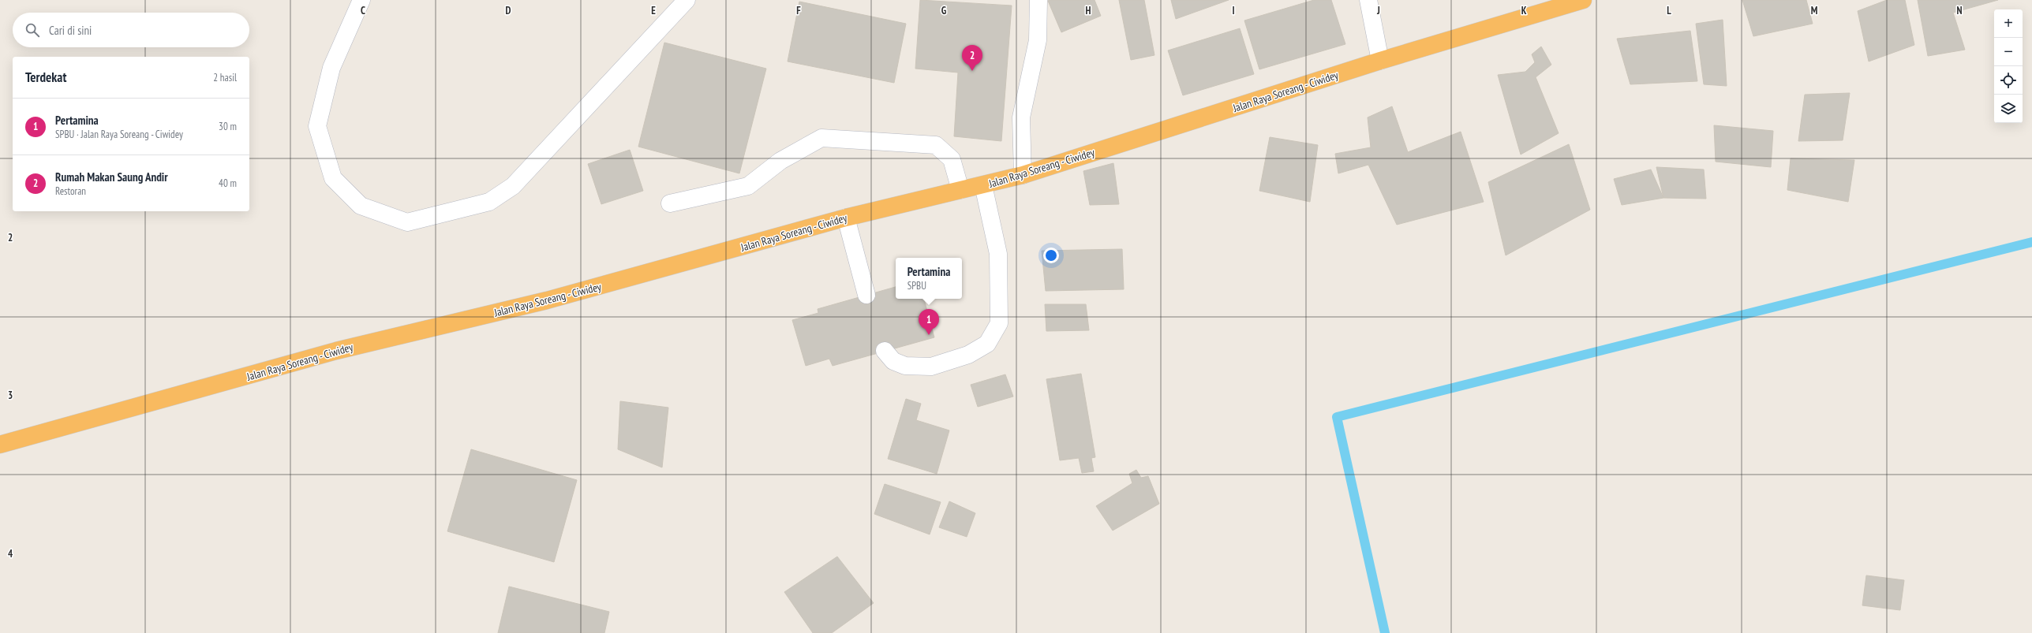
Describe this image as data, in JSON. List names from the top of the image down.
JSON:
{
  "streets": {
    "highway": ["Jalan Raya Soreang - Ciwidey"]
  },
  "page": {
    "map_buttons": ["+", "−"],
    "search": "Cari di sini",
    "pins": ["2", "1"],
    "heading": ["Terdekat", "2 hasil"],
    "list": [
      {
        "mark": "1",
        "name": "Pertamina",
        "note": "SPBU · Jalan Raya Soreang - Ciwidey",
        "value": "30 m"
      },
      {
        "mark": "2",
        "name": "Rumah Makan Saung Andir",
        "note": "Restoran",
        "value": "40 m"
      }
    ],
    "popup": ["Pertamina", "SPBU"]
  },
  "grid": {
    "columns": [
      "C",
      "D",
      "E",
      "F",
      "G",
      "H",
      "I",
      "J",
      "K",
      "L",
      "M",
      "N"
    ],
    "rows": ["2", "3", "4"]
  }
}
